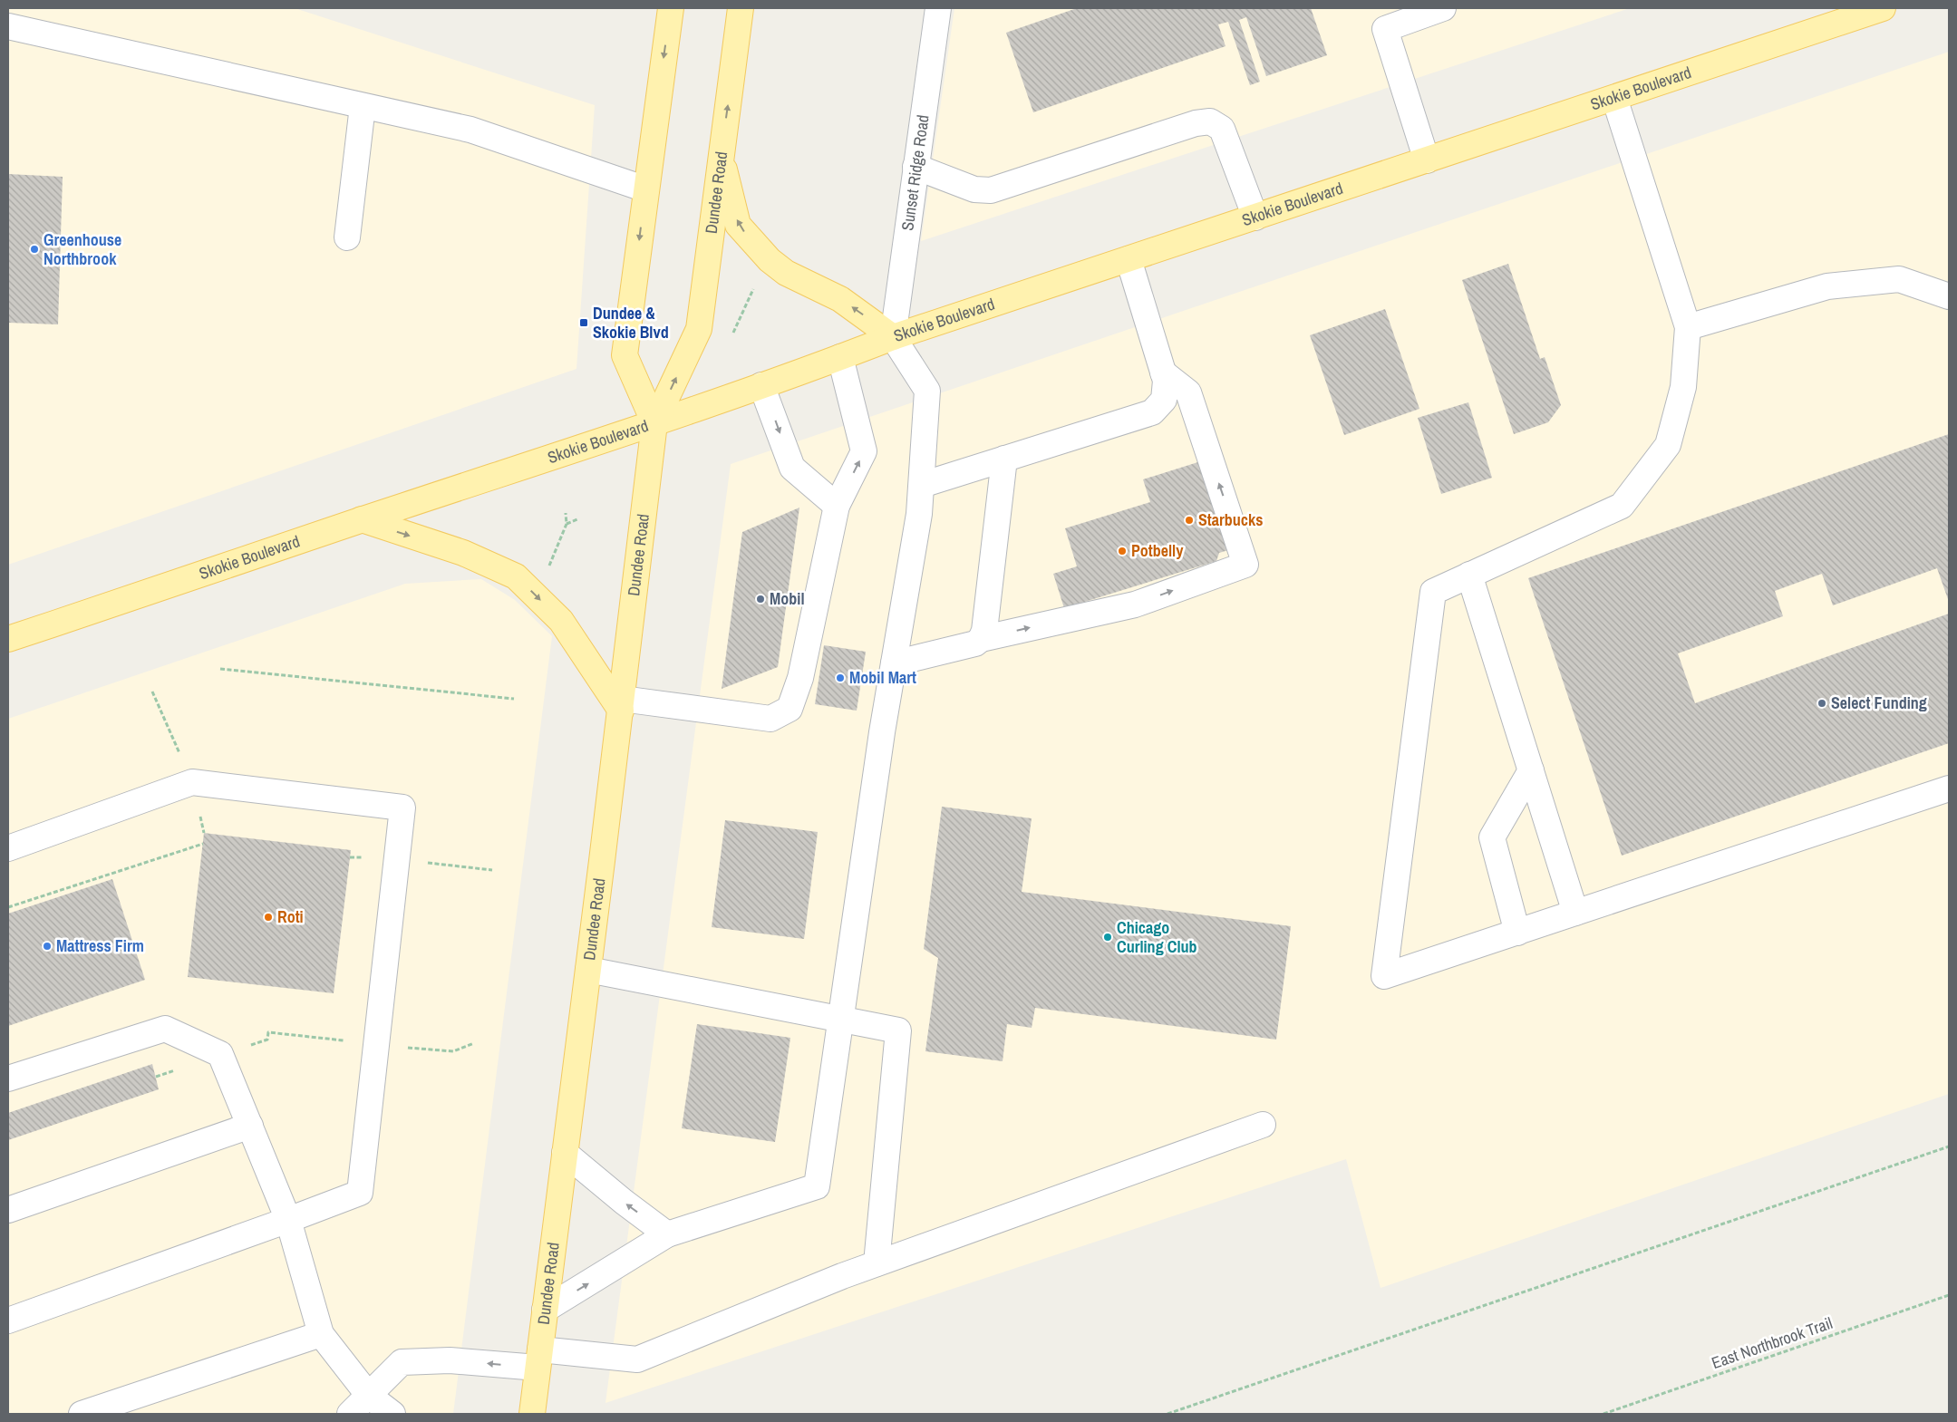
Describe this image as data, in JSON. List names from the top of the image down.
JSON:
{
  "streets": {
    "main road": ["Skokie Boulevard", "Dundee Road"],
    "street": ["Sunset Ridge Road"],
    "path": ["East Northbrook Trail"]
  },
  "crossings": [
    ["Skokie Boulevard", "Sunset Ridge Road"],
    ["Skokie Boulevard", "Dundee Road"]
  ],
  "places": {
    "other": [
      "Greenhouse Northbrook",
      "Starbucks",
      "Potbelly",
      "Mobil",
      "Mobil Mart",
      "Select Funding",
      "Roti",
      "Chicago Curling Club",
      "Mattress Firm"
    ],
    "transit": ["Dundee & Skokie Blvd"]
  }
}
